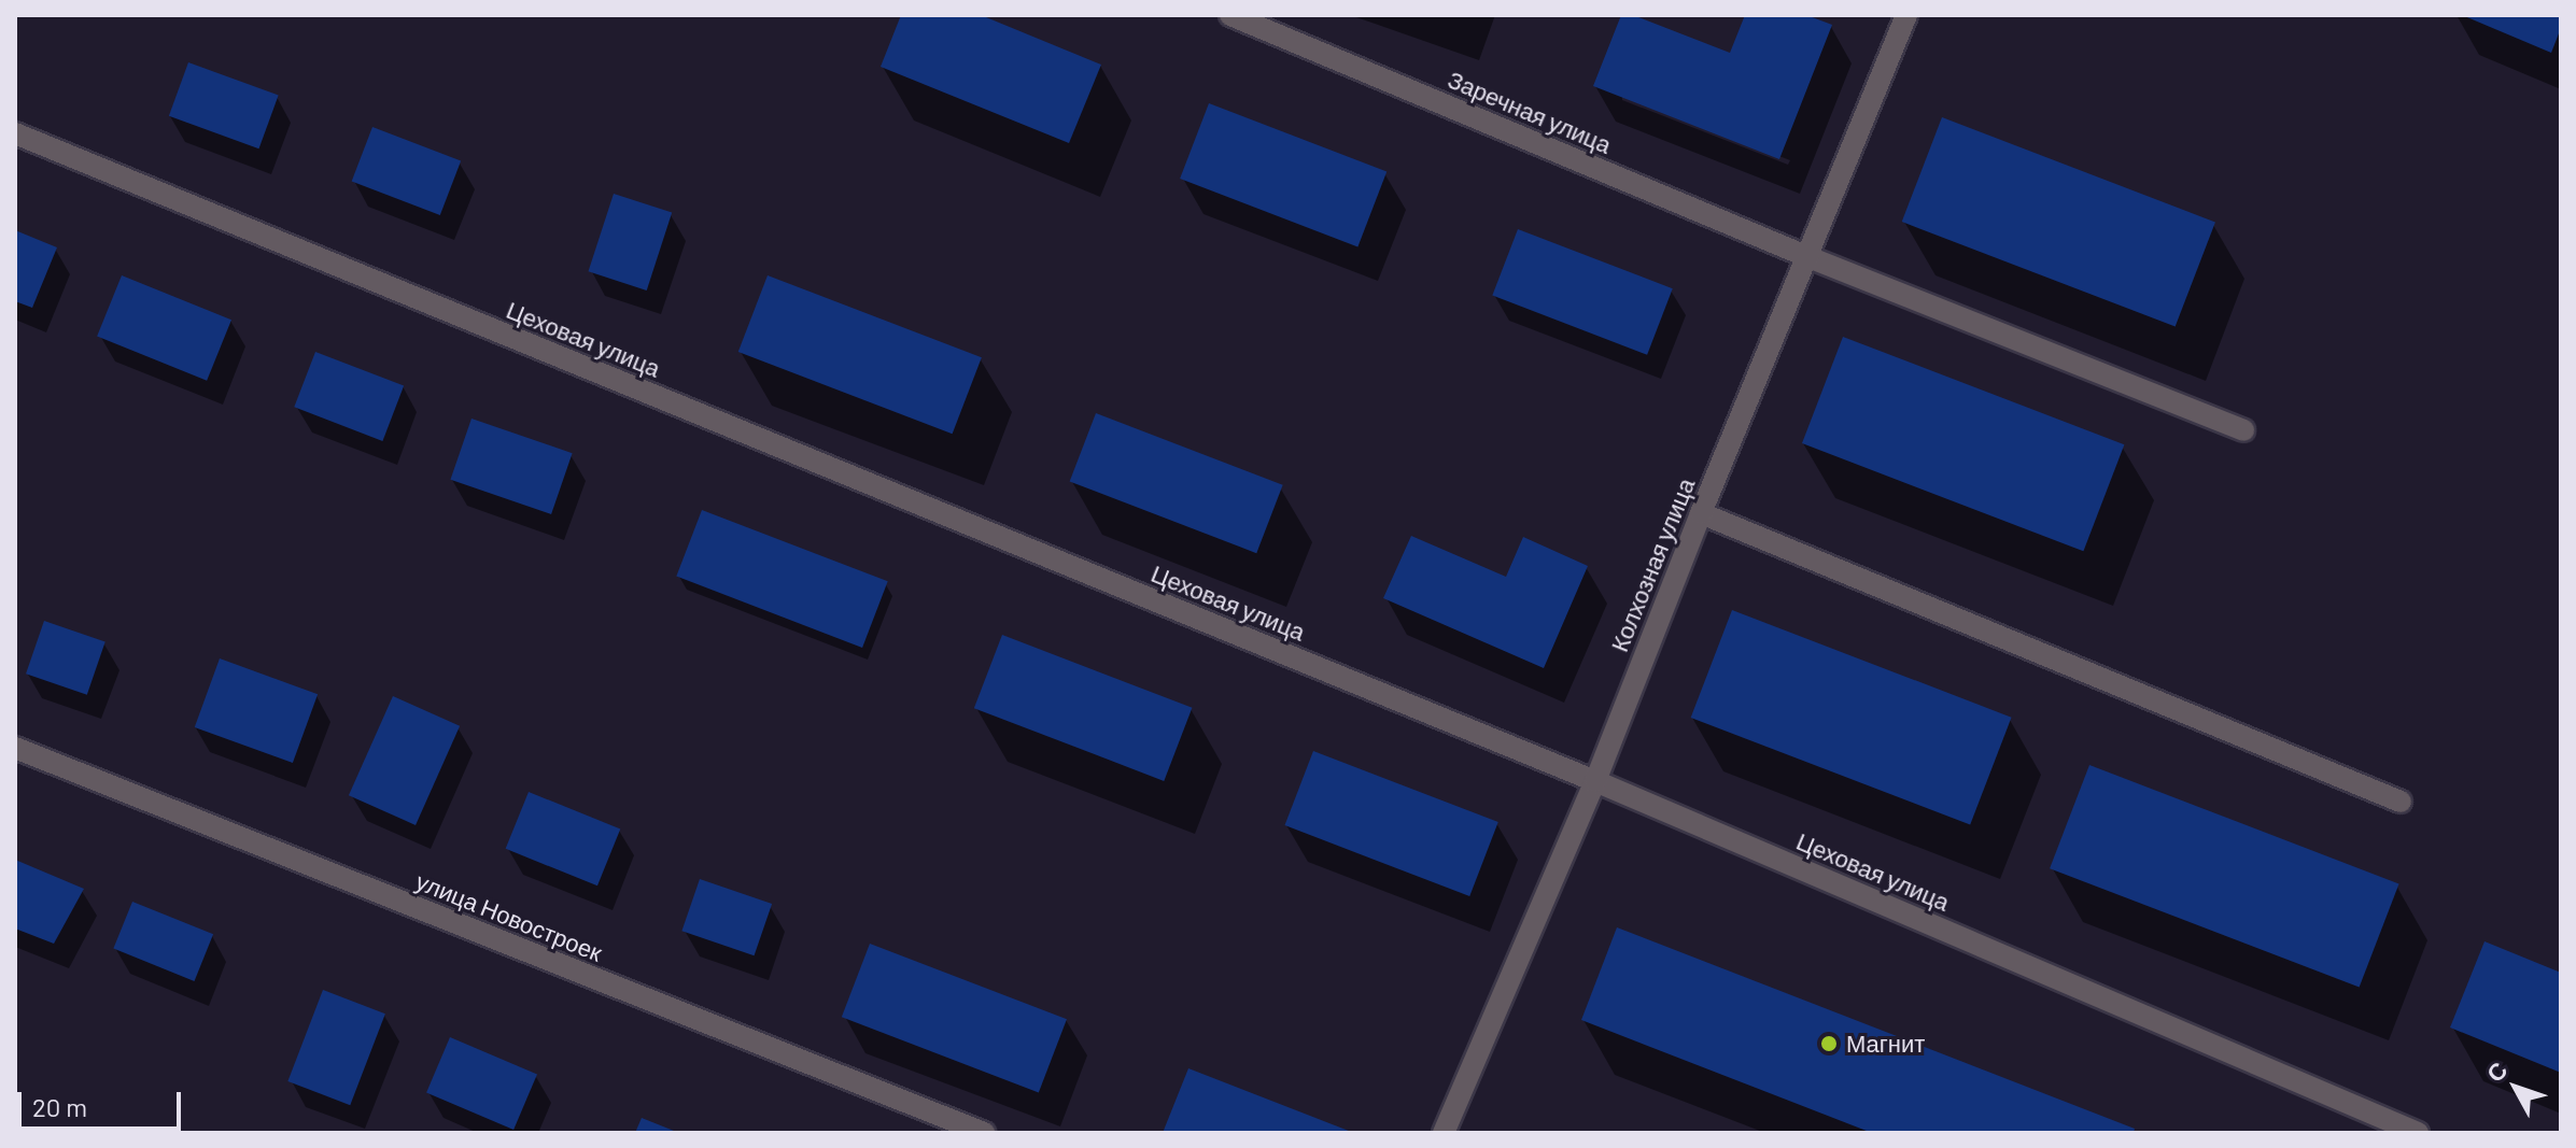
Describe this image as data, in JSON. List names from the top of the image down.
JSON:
{
  "streets": {
    "street": [
      "Заречная улица",
      "Цеховая улица",
      "Колхозная улица",
      "улица Новостроек"
    ]
  },
  "crossings": [
    ["Заречная улица", "Колхозная улица"],
    ["Цеховая улица", "Колхозная улица"]
  ],
  "places": ["Магнит"],
  "scale_bar": "20 m",
  "north": "top left"
}
